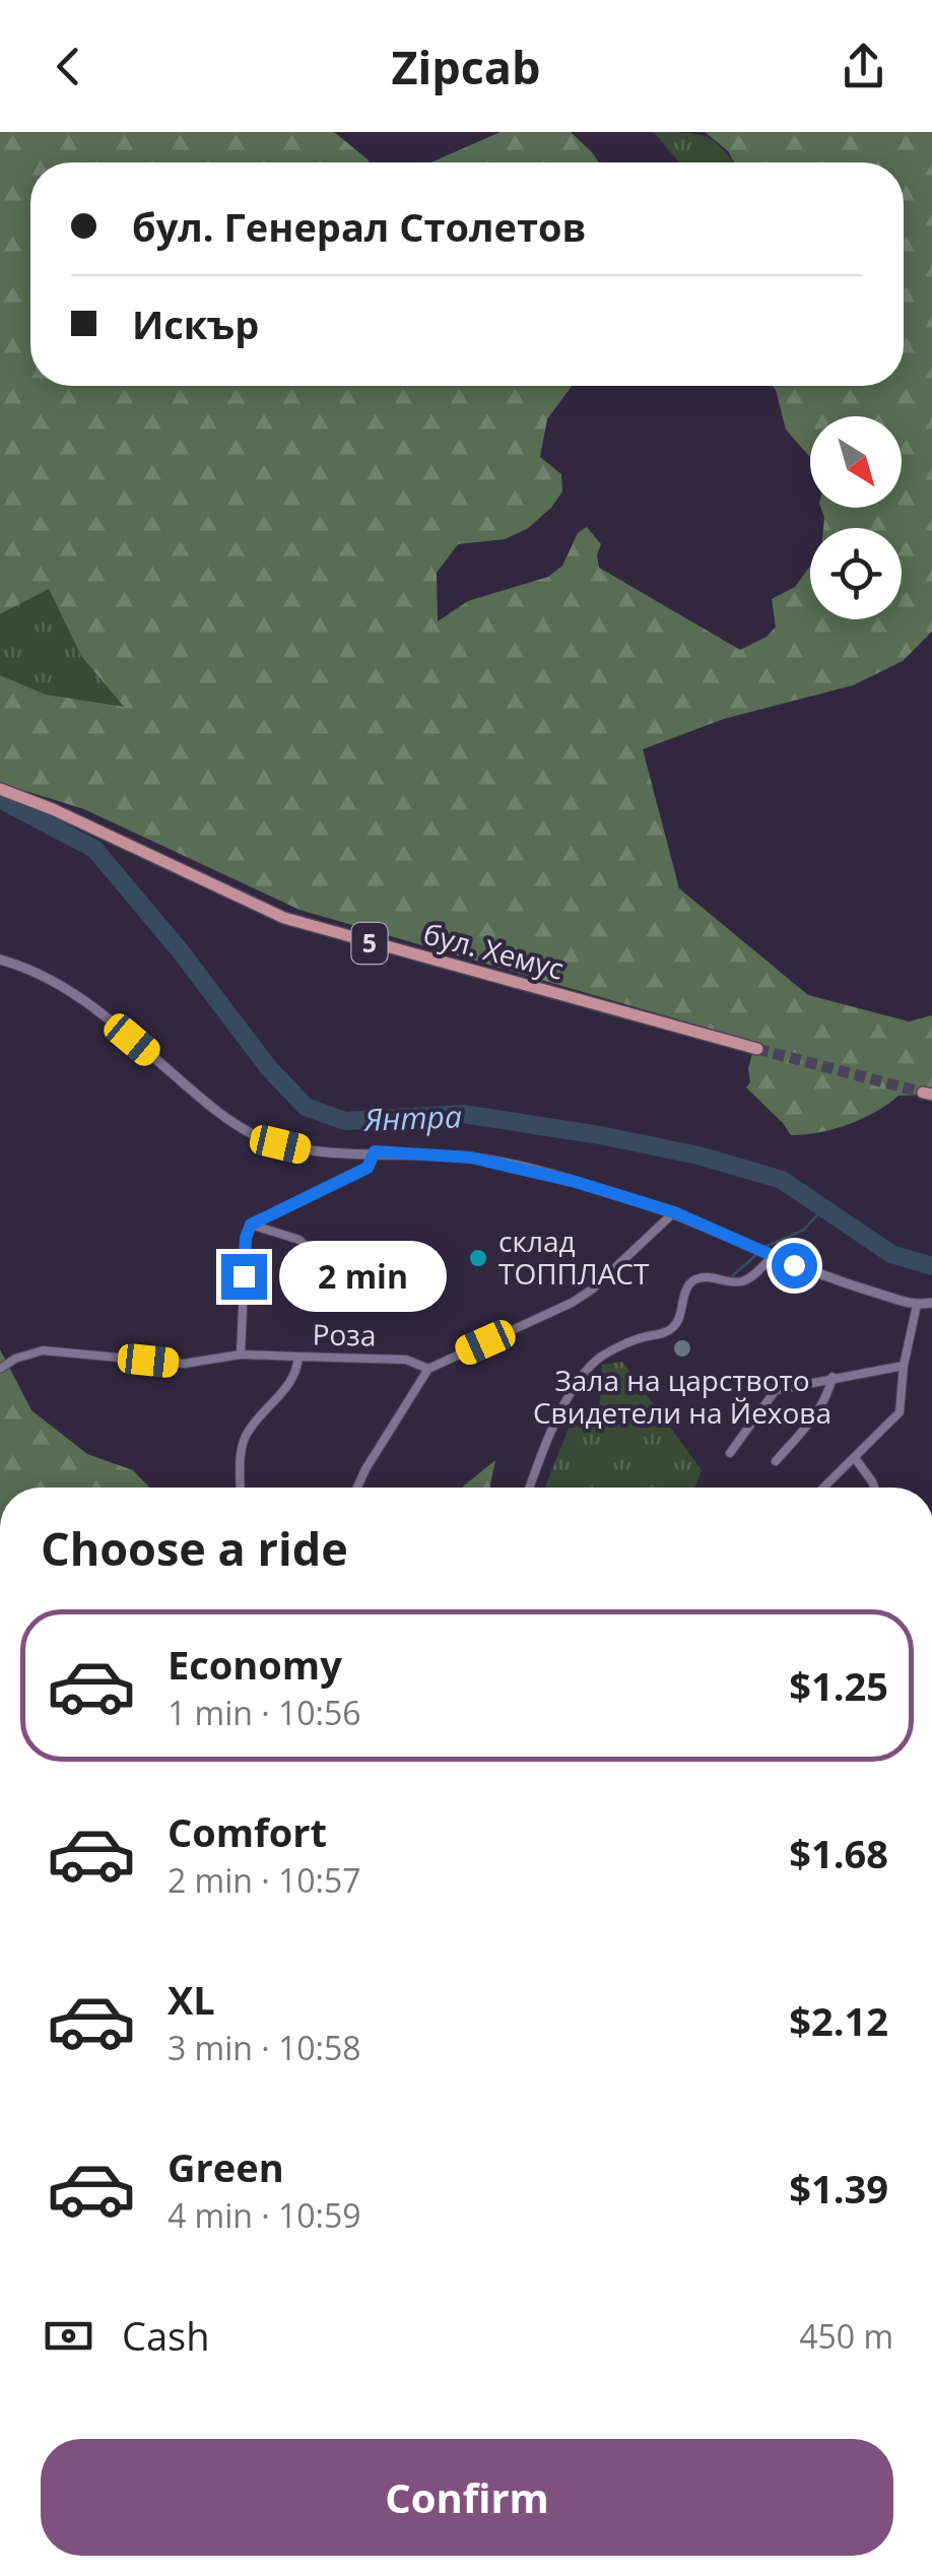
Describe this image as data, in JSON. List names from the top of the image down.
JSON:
{
  "streets": {
    "main road": ["5", "бул. Хемус"],
    "street": ["Роза"]
  },
  "water": ["Янтра"],
  "places": ["склад ТОППЛАСТ", "Зала на царството Свидетели на Йехова"],
  "north": "bottom right",
  "page": {
    "header": "Zipcab",
    "banner": ["бул. Генерал Столетов", "Искър"],
    "bubble": "2 min",
    "heading": "Choose a ride",
    "list": [
      {
        "name": "Economy",
        "note": "1 min · 10:56",
        "value": "$1.25"
      },
      {
        "name": "Comfort",
        "note": "2 min · 10:57",
        "value": "$1.68"
      },
      {
        "name": "XL",
        "note": "3 min · 10:58",
        "value": "$2.12"
      },
      {
        "name": "Green",
        "note": "4 min · 10:59",
        "value": "$1.39"
      }
    ],
    "pay": ["Cash", "450 m"],
    "buttons": "Confirm"
  }
}
